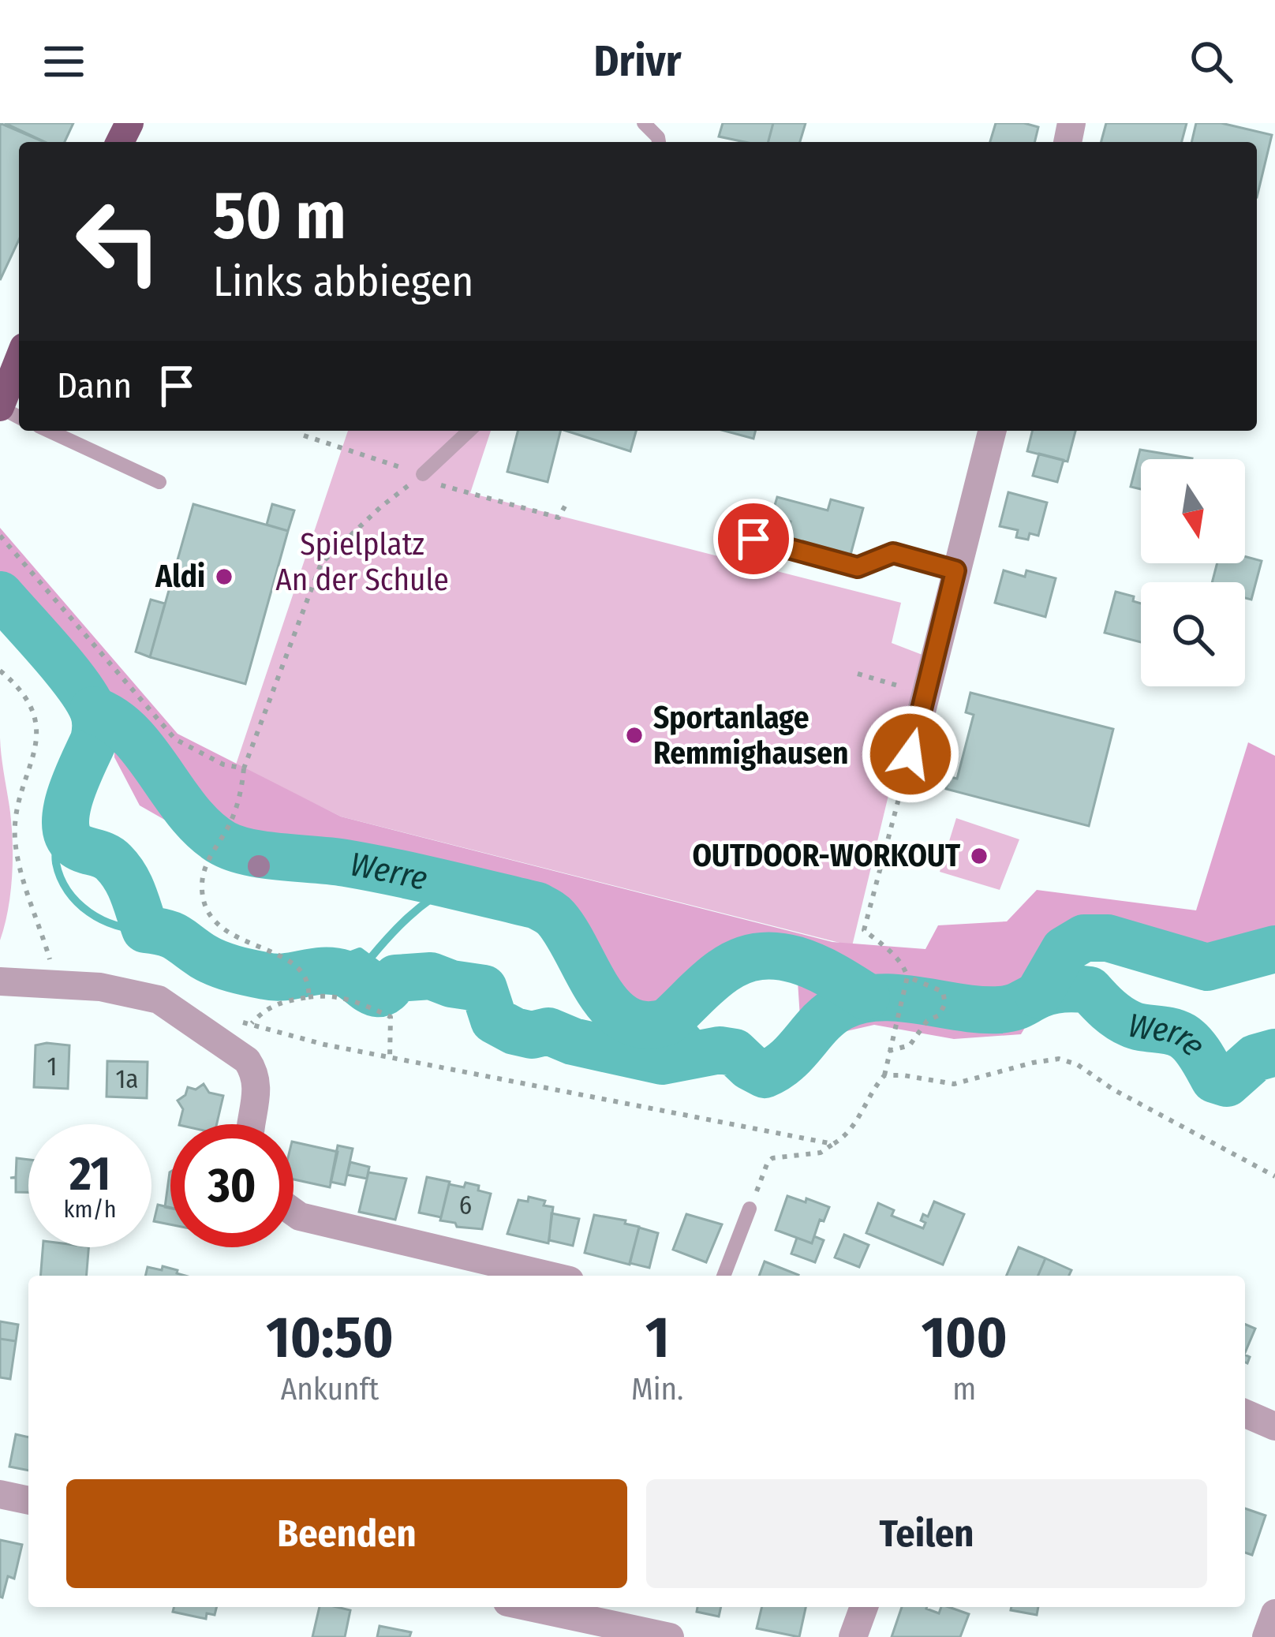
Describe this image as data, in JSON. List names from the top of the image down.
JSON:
{
  "water": ["Werre"],
  "parks": ["Spielplatz An der Schule"],
  "places": ["Aldi", "Sportanlage Remmighausen", "OUTDOOR-WORKOUT"],
  "house_numbers": ["1", "1a", "6"],
  "north": "bottom",
  "page": {
    "header": "Drivr",
    "turn": ["50 m", "Links abbiegen"],
    "then": "Dann",
    "speed": "21 km/h",
    "limit": "30",
    "eta": [
      "10:50",
      "Ankunft",
      "1",
      "Min.",
      "100",
      "m"
    ],
    "buttons": ["Beenden", "Teilen"]
  }
}
